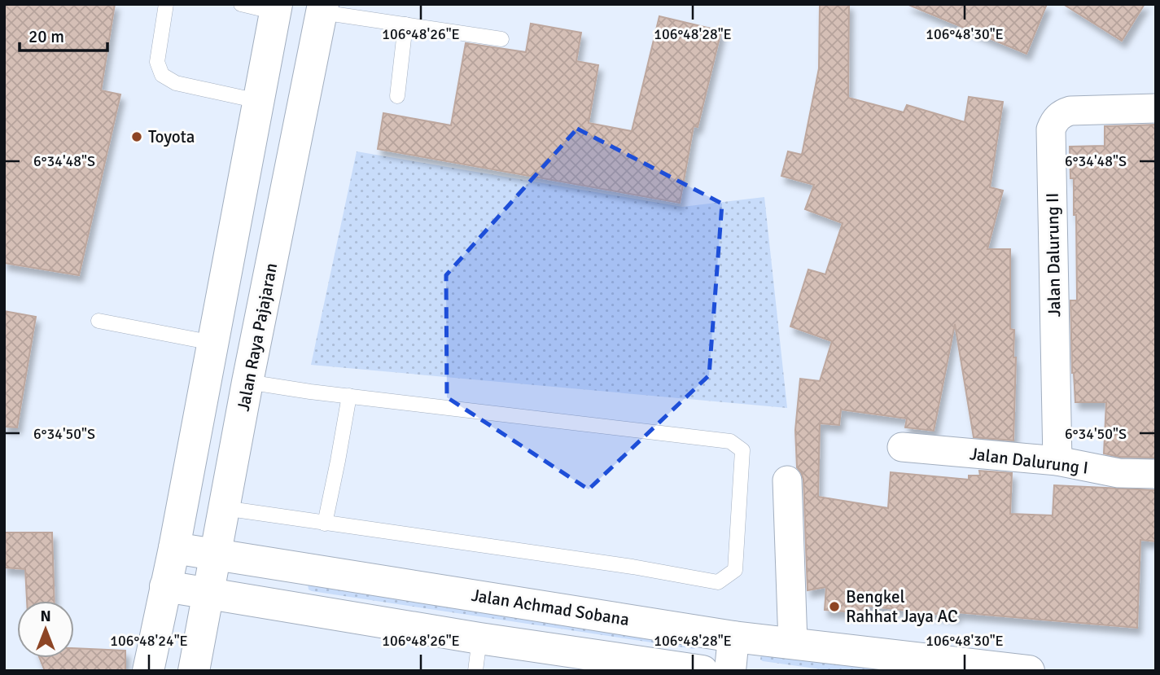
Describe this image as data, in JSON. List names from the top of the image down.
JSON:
{
  "streets": {
    "main road": ["Jalan Raya Pajajaran", "Jalan Achmad Sobana"],
    "street": ["Jalan Dalurung II", "Jalan Dalurung I"]
  },
  "crossings": [
    ["Jalan Dalurung II", "Jalan Dalurung I"],
    ["Jalan Raya Pajajaran", "Jalan Achmad Sobana"]
  ],
  "places": ["Toyota", "Bengkel Rahhat Jaya AC"],
  "scale_bar": "20 m",
  "north": "top",
  "coordinates": [
    "106°48'26\"E",
    "106°48'28\"E",
    "106°48'30\"E",
    "6°34'48\"S",
    "6°34'50\"S",
    "106°48'24\"E"
  ]
}
